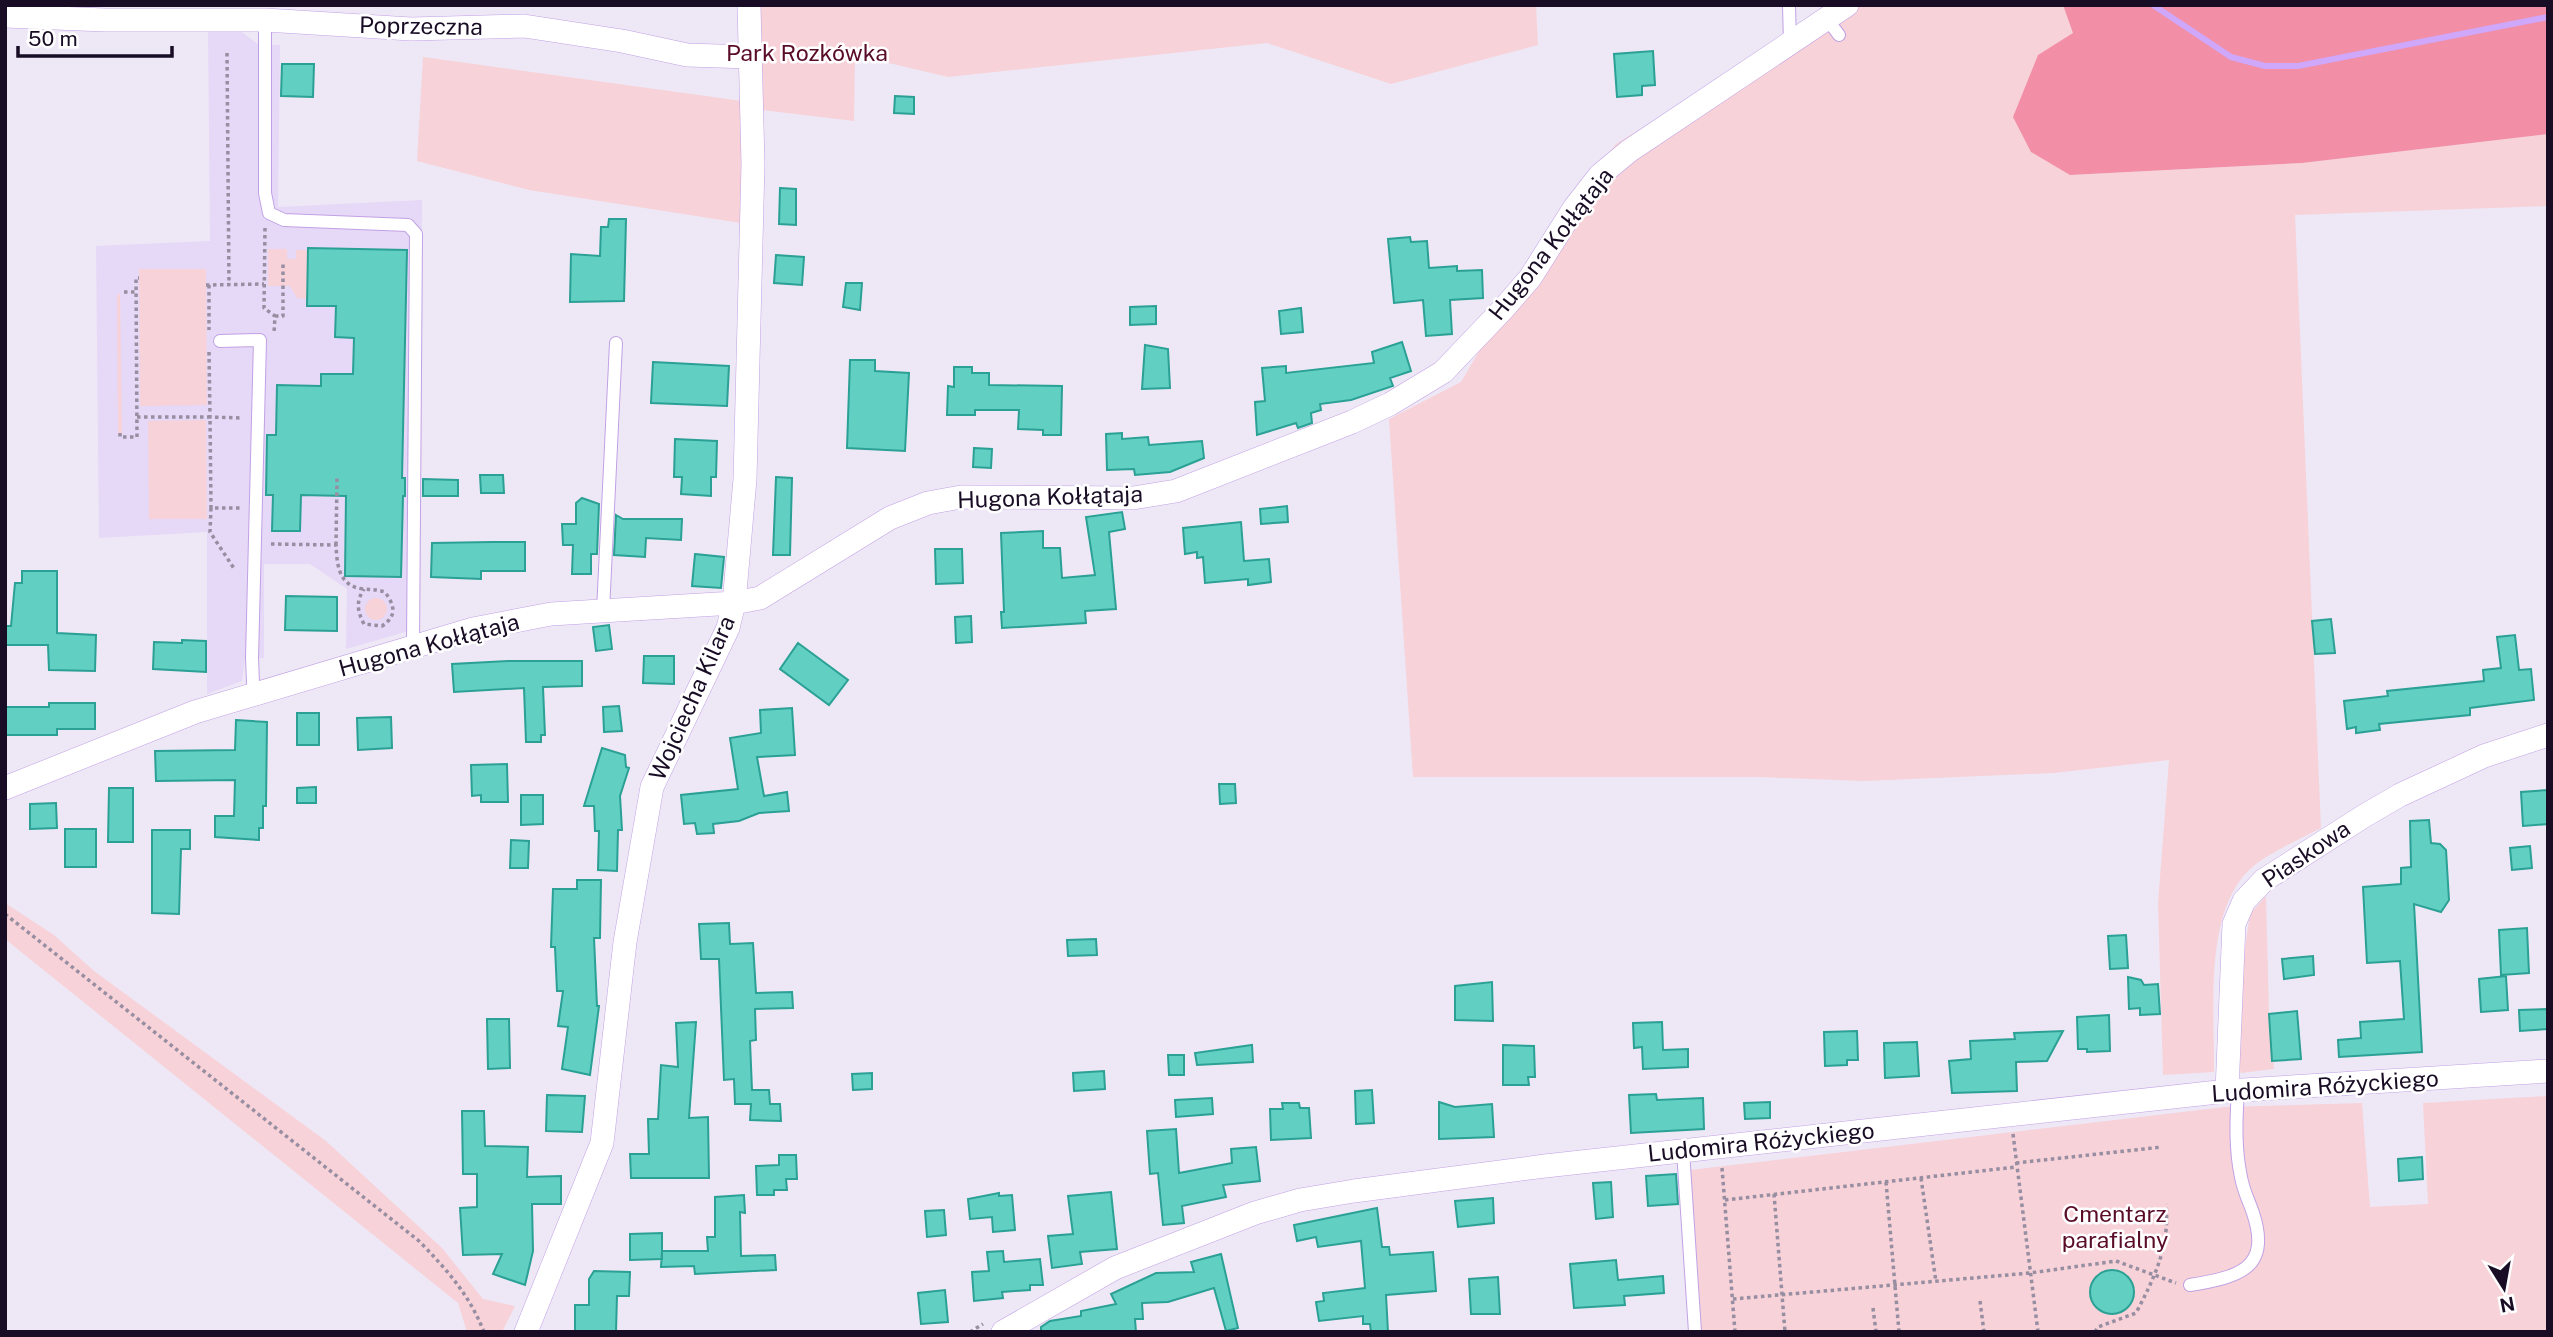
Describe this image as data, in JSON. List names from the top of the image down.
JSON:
{
  "streets": {
    "street": [
      "Poprzeczna",
      "Hugona Kołłątaja",
      "Wojciecha Kilara",
      "Piaskowa",
      "Ludomira Różyckiego"
    ]
  },
  "crossings": [
    ["Poprzeczna", "Wojciecha Kilara"],
    ["Hugona Kołłątaja", "Wojciecha Kilara"],
    ["Piaskowa", "Ludomira Różyckiego"]
  ],
  "parks": ["Park Rozkówka", "Cmentarz parafialny"],
  "scale_bar": "50 m",
  "north": "bottom"
}
